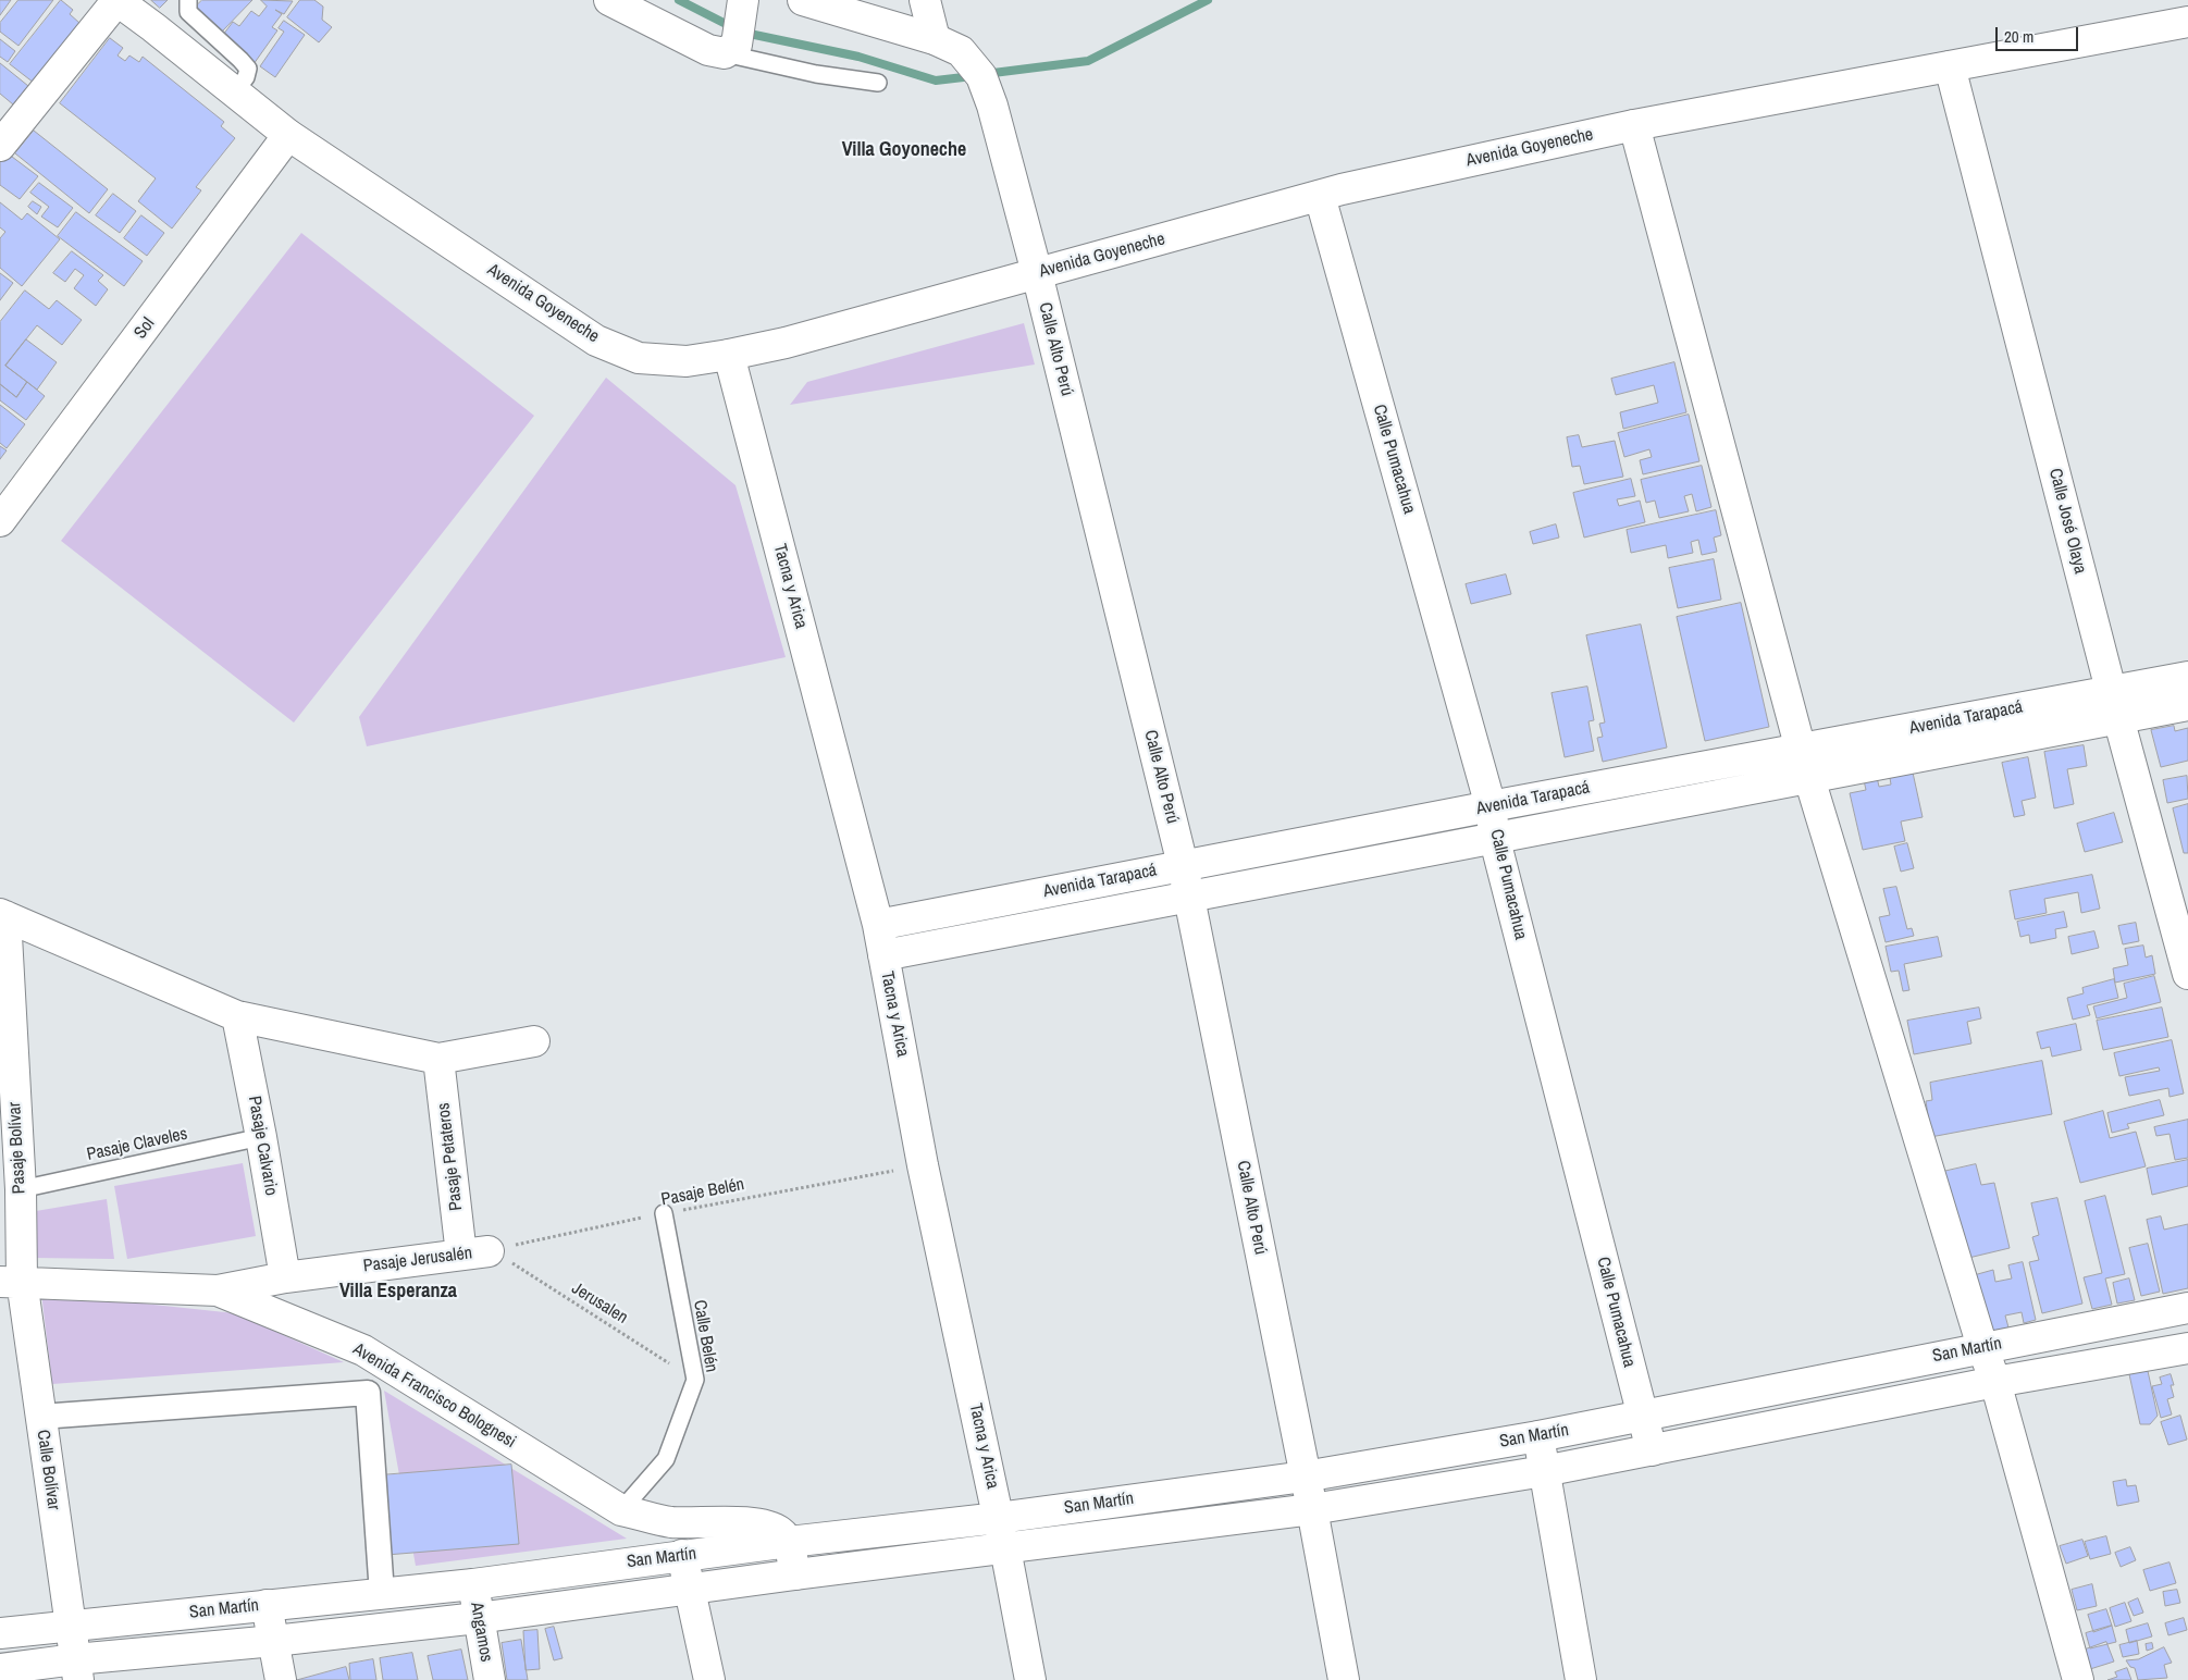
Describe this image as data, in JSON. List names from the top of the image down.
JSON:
{
  "streets": {
    "street": [
      "Avenida Goyeneche",
      "Sol",
      "Calle Alto Perú",
      "Calle Pumacahua",
      "Calle José Olaya",
      "Tacna y Arica",
      "Avenida Tarapacá",
      "Pasaje Calvario",
      "Pasaje Bolívar",
      "Pasaje Petateros",
      "Pasaje Jerusalén",
      "San Martín",
      "Avenida Francisco Bolognesi",
      "Calle Bolívar",
      "Angamos"
    ],
    "lane": ["Pasaje Claveles", "Calle Belén"],
    "path": ["Pasaje Belén", "Jerusalen"]
  },
  "crossings": [
    ["Avenida Goyeneche", "Sol"],
    ["Avenida Goyeneche", "Calle Alto Perú"],
    ["Avenida Goyeneche", "Calle Pumacahua"],
    ["Avenida Goyeneche", "Calle José Olaya"],
    ["Avenida Goyeneche", "Tacna y Arica"],
    ["Calle Alto Perú", "Avenida Tarapacá"],
    ["Calle Alto Perú", "San Martín"],
    ["Calle Pumacahua", "Avenida Tarapacá"],
    ["Calle Pumacahua", "San Martín"],
    ["Calle José Olaya", "Avenida Tarapacá"],
    ["Tacna y Arica", "Avenida Tarapacá"],
    ["Tacna y Arica", "Pasaje Belén"],
    ["Tacna y Arica", "San Martín"],
    ["Pasaje Claveles", "Pasaje Calvario"],
    ["Pasaje Claveles", "Pasaje Bolívar"],
    ["Pasaje Calvario", "Pasaje Jerusalén"],
    ["Pasaje Bolívar", "Avenida Francisco Bolognesi"],
    ["Pasaje Bolívar", "Calle Bolívar"],
    ["Pasaje Petateros", "Pasaje Belén"],
    ["Pasaje Petateros", "Pasaje Jerusalén"],
    ["Pasaje Petateros", "Jerusalen"],
    ["Pasaje Belén", "Pasaje Jerusalén"],
    ["Pasaje Belén", "Jerusalen"],
    ["Pasaje Belén", "Calle Belén"],
    ["Pasaje Jerusalén", "Jerusalen"],
    ["Pasaje Jerusalén", "Avenida Francisco Bolognesi"],
    ["Jerusalen", "Calle Belén"],
    ["Calle Belén", "Avenida Francisco Bolognesi"],
    ["San Martín", "Avenida Francisco Bolognesi"],
    ["San Martín", "Calle Bolívar"],
    ["San Martín", "Angamos"],
    ["Avenida Francisco Bolognesi", "Calle Bolívar"]
  ],
  "districts": ["Villa Goyoneche", "Villa Esperanza"],
  "scale_bar": "20 m"
}
